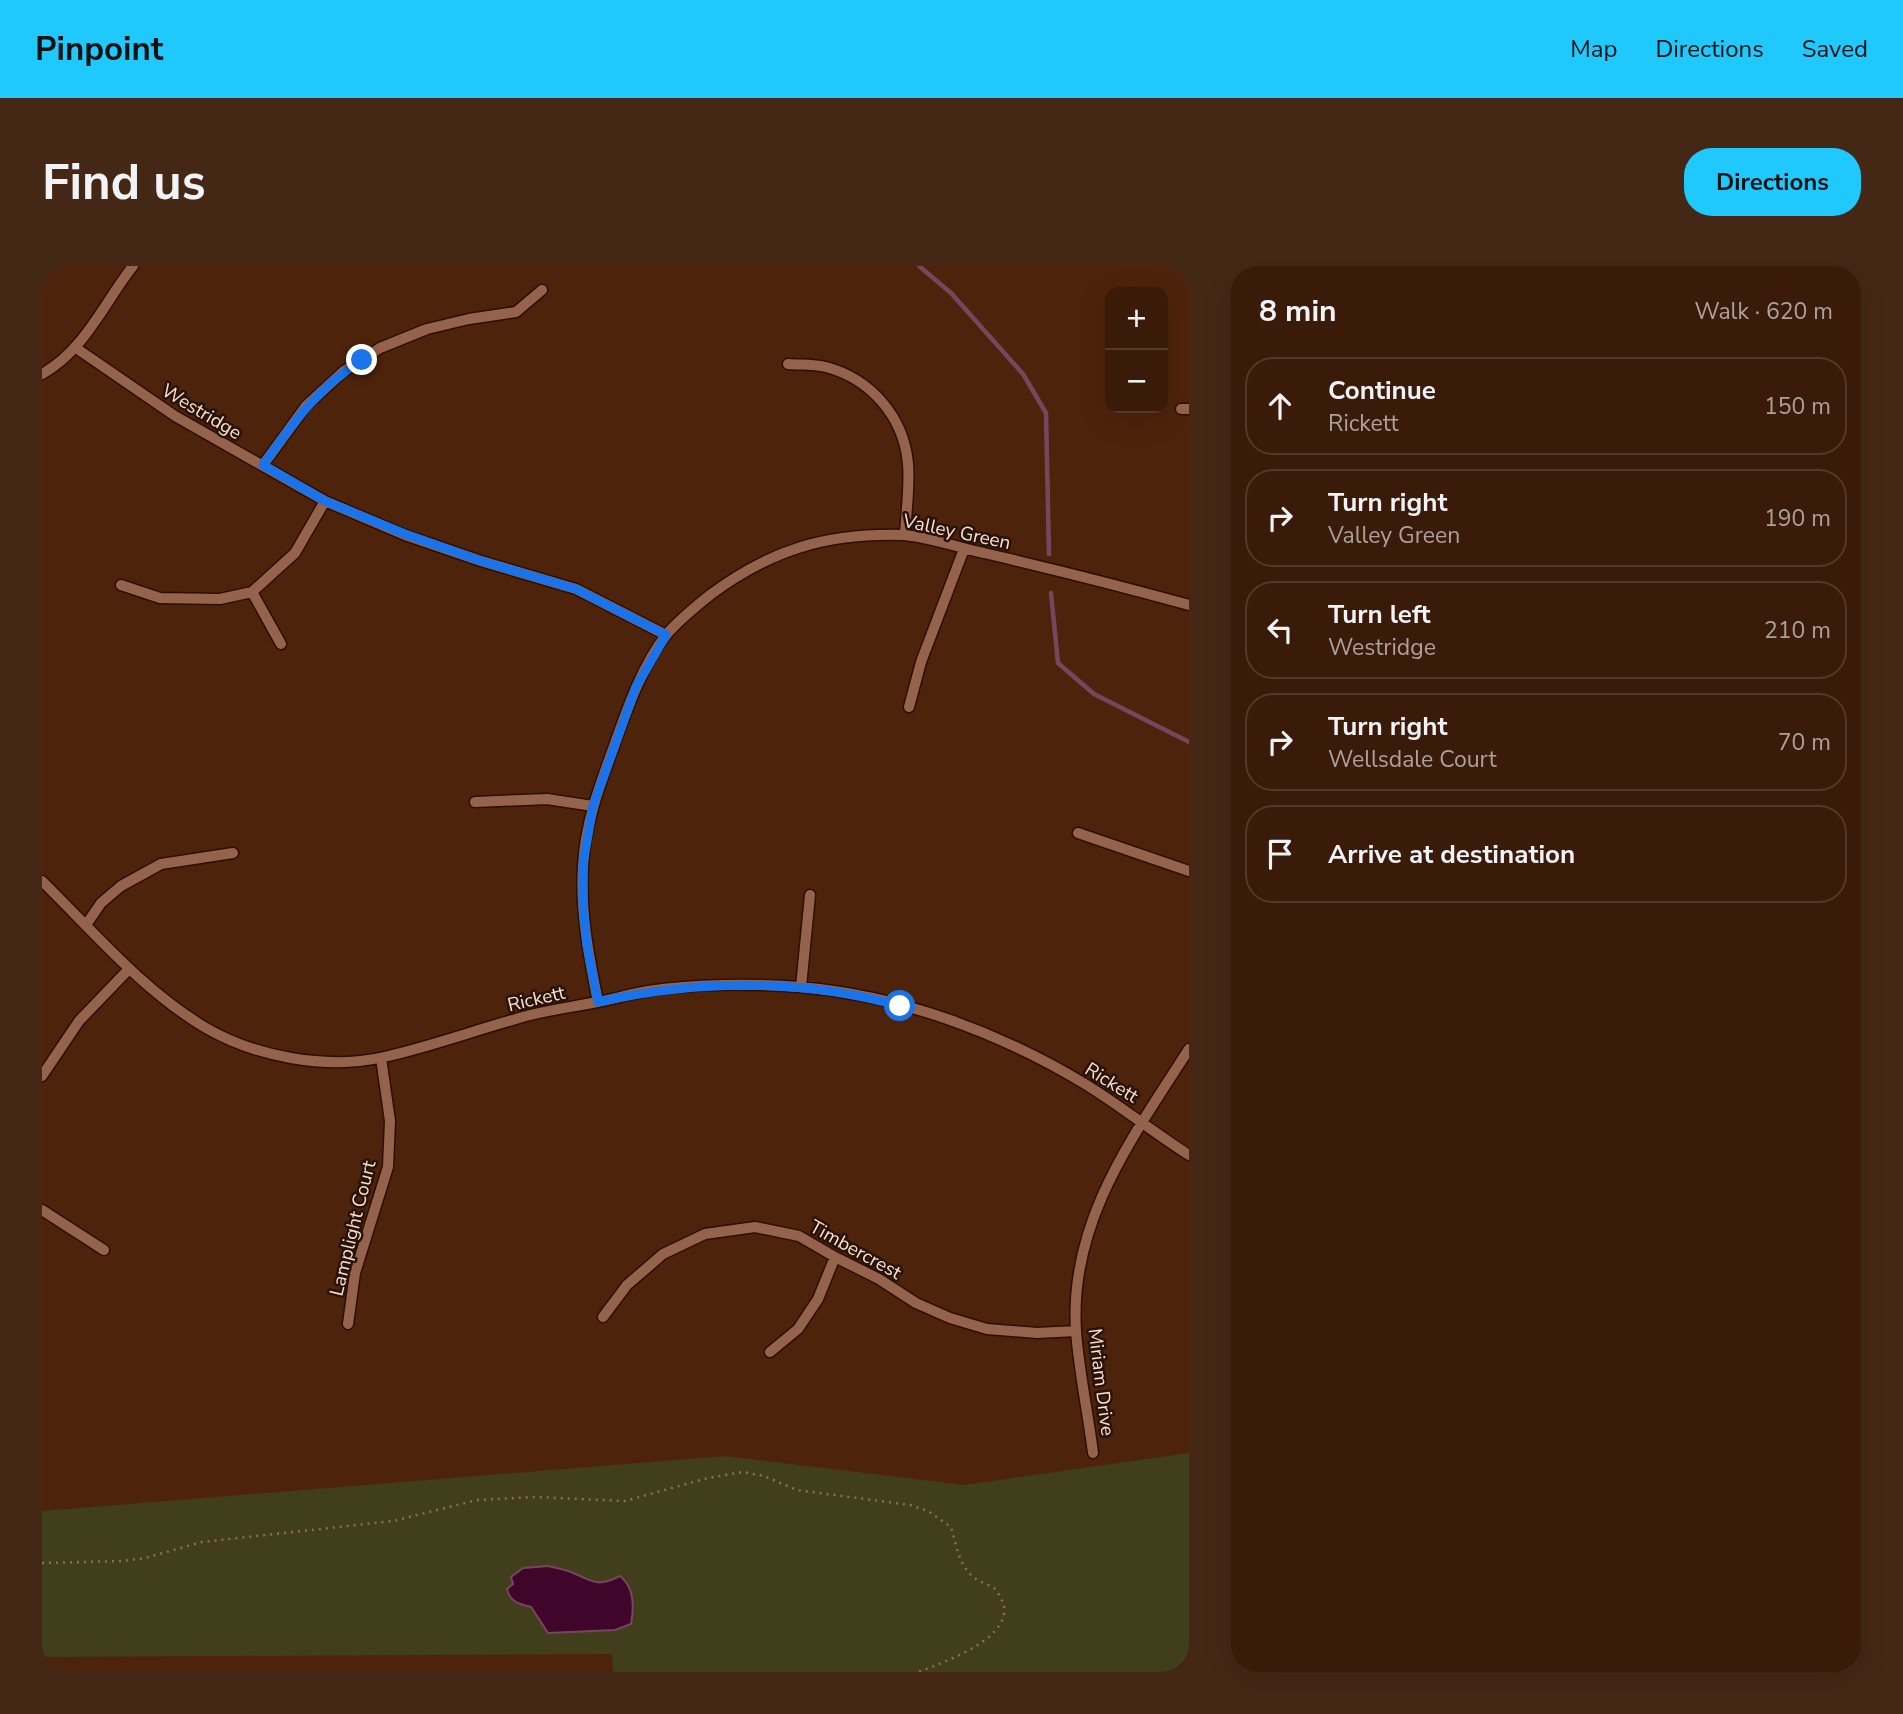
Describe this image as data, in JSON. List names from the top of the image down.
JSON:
{
  "streets": {
    "street": [
      "Westridge",
      "Valley Green",
      "Rickett",
      "Lamplight Court",
      "Timbercrest",
      "Miriam Drive"
    ]
  },
  "crossings": [
    ["Westridge", "Valley Green"],
    ["Valley Green", "Rickett"],
    ["Rickett", "Lamplight Court"],
    ["Rickett", "Miriam Drive"],
    ["Timbercrest", "Miriam Drive"]
  ],
  "page": {
    "header": "Pinpoint",
    "nav": ["Map", "Directions", "Saved"],
    "buttons": "Directions",
    "title": "Find us",
    "heading": ["8 min", "Walk · 620 m"],
    "map_buttons": ["+", "−"],
    "list": [
      ["Continue", "Rickett", "150 m"],
      ["Turn right", "Valley Green", "190 m"],
      ["Turn left", "Westridge", "210 m"],
      ["Turn right", "Wellsdale Court", "70 m"],
      "Arrive at destination"
    ]
  }
}
